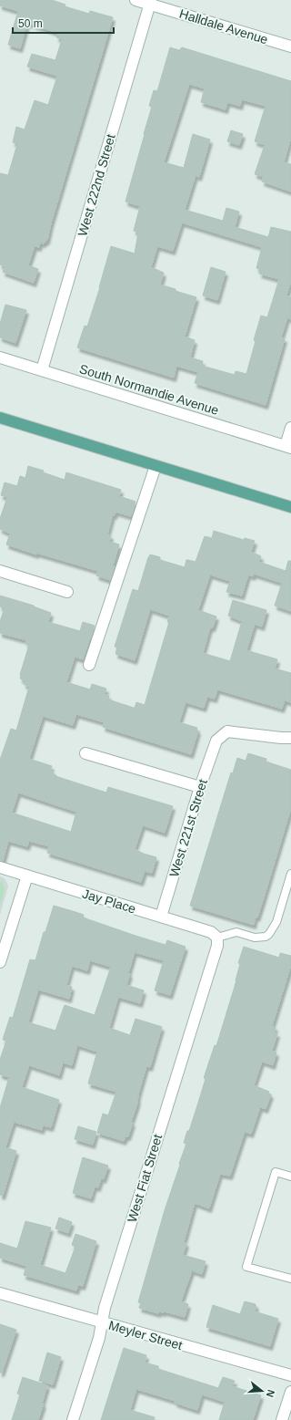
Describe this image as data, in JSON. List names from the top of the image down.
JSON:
{
  "streets": {
    "street": [
      "Halldale Avenue",
      "West 222nd Street",
      "South Normandie Avenue",
      "West 221st Street",
      "Jay Place",
      "West Fiat Street",
      "Meyler Street"
    ]
  },
  "crossings": [
    ["Halldale Avenue", "West 222nd Street"],
    ["West 222nd Street", "South Normandie Avenue"],
    ["West 221st Street", "Jay Place"],
    ["Jay Place", "West Fiat Street"],
    ["West Fiat Street", "Meyler Street"]
  ],
  "scale_bar": "50 m",
  "north": "right"
}
